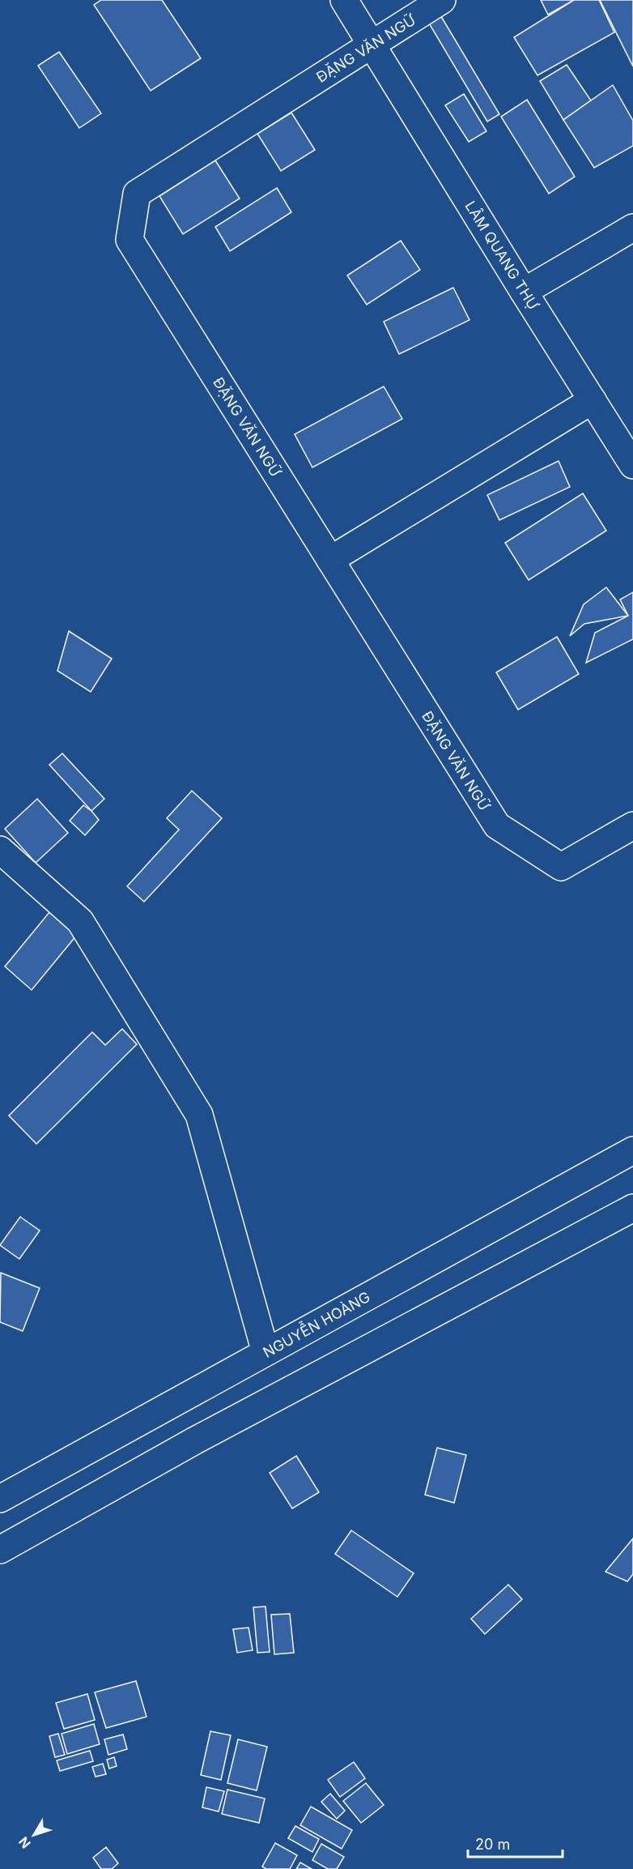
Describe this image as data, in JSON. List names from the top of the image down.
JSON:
{
  "streets": {
    "main road": ["ĐẶNG VĂN NGỮ", "LÂM QUANG THỰ", "NGUYỄN HOÀNG"]
  },
  "crossings": [
    ["ĐẶNG VĂN NGỮ", "LÂM QUANG THỰ"]
  ],
  "scale_bar": "20 m",
  "north": "bottom left"
}
